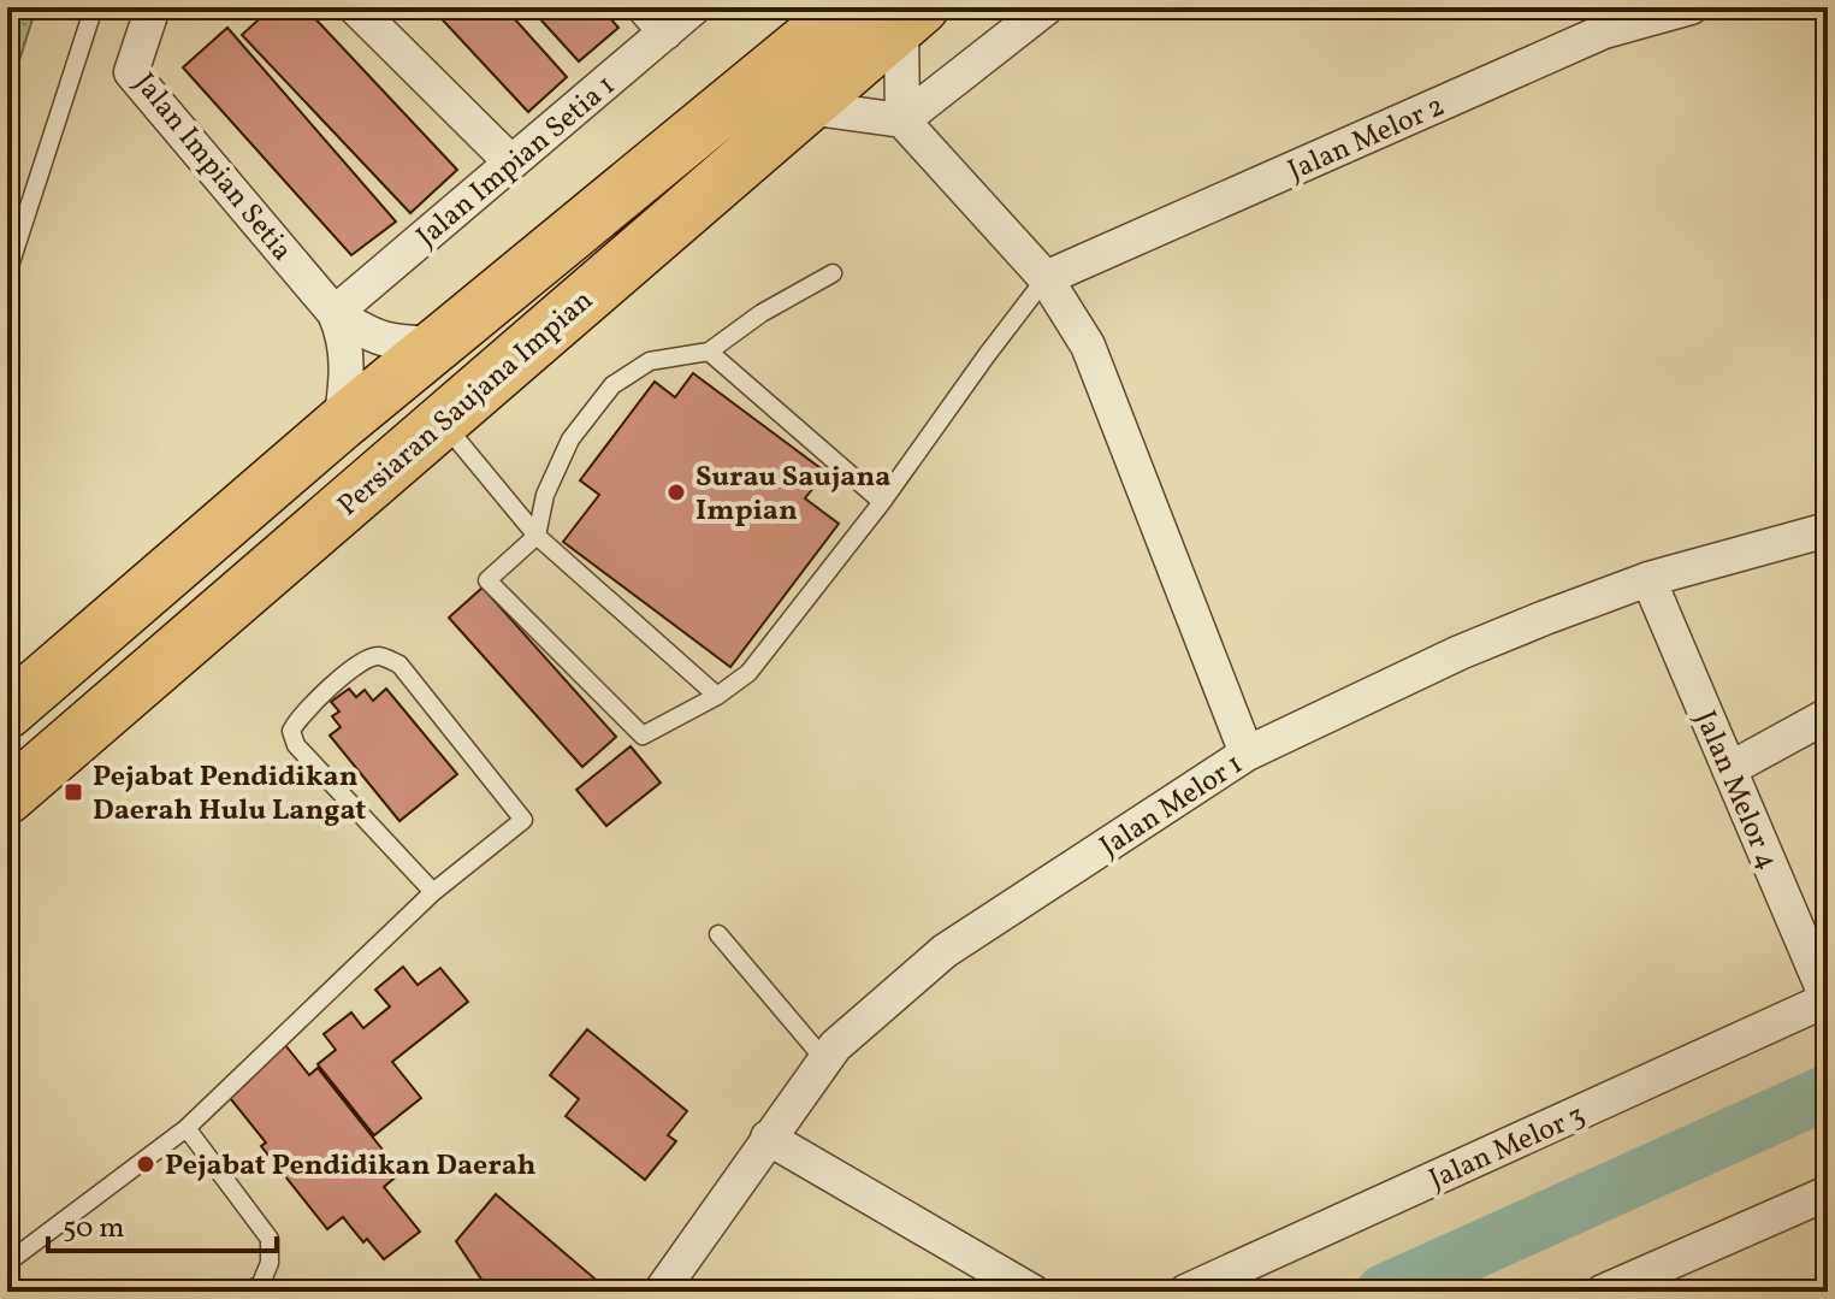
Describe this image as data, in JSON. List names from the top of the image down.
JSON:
{
  "streets": {
    "highway": ["Persiaran Saujana Impian"],
    "street": [
      "Jalan Melor 2",
      "Jalan Impian Setia 1",
      "Jalan Impian Setia",
      "Jalan Melor 4",
      "Jalan Melor 1",
      "Jalan Melor 3"
    ]
  },
  "crossings": [
    ["Jalan Impian Setia 1", "Jalan Impian Setia"],
    ["Jalan Impian Setia", "Persiaran Saujana Impian"],
    ["Jalan Melor 4", "Jalan Melor 1"],
    ["Jalan Melor 4", "Jalan Melor 3"]
  ],
  "places": {
    "other": ["Surau Saujana Impian", "Pejabat Pendidikan Daerah"],
    "transit": ["Pejabat Pendidikan Daerah Hulu Langat"]
  },
  "scale_bar": "50 m"
}
